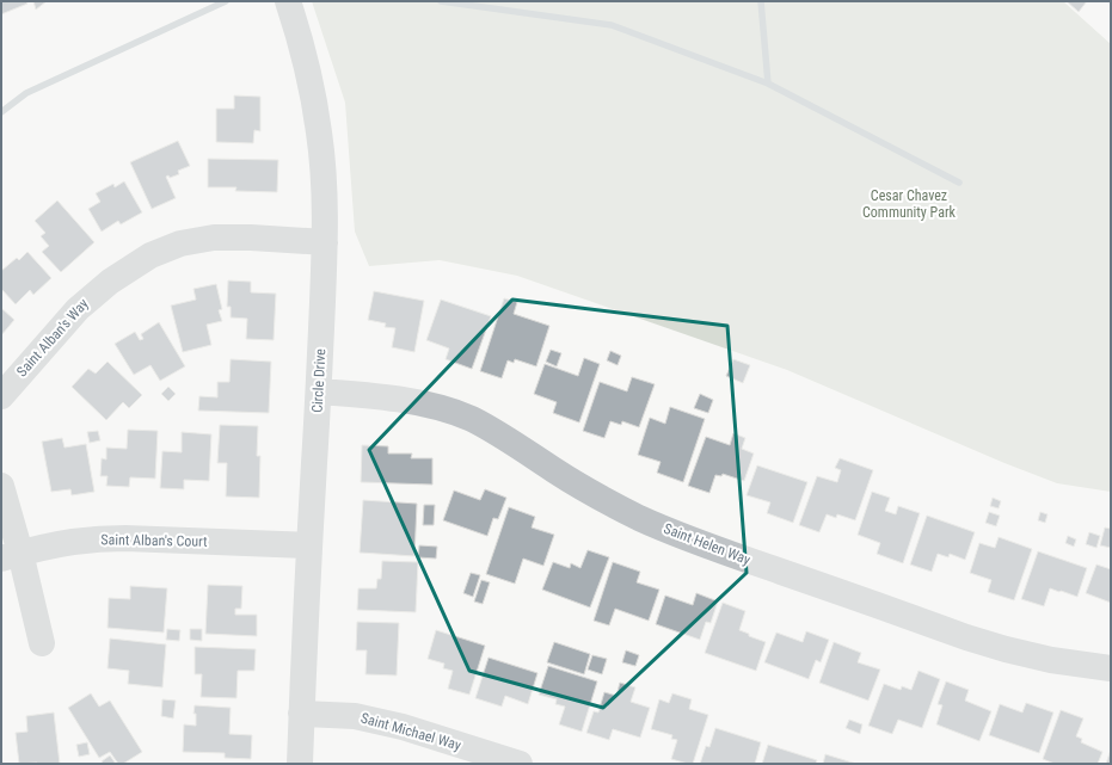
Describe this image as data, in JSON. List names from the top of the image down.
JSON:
{
  "streets": {
    "street": [
      "Saint Alban's Way",
      "Circle Drive",
      "Saint Alban's Court",
      "Saint Helen Way",
      "Saint Michael Way"
    ]
  },
  "crossings": [
    ["Saint Alban's Way", "Circle Drive"],
    ["Circle Drive", "Saint Alban's Court"],
    ["Circle Drive", "Saint Helen Way"],
    ["Circle Drive", "Saint Michael Way"]
  ],
  "parks": ["Cesar Chavez Community Park"]
}
